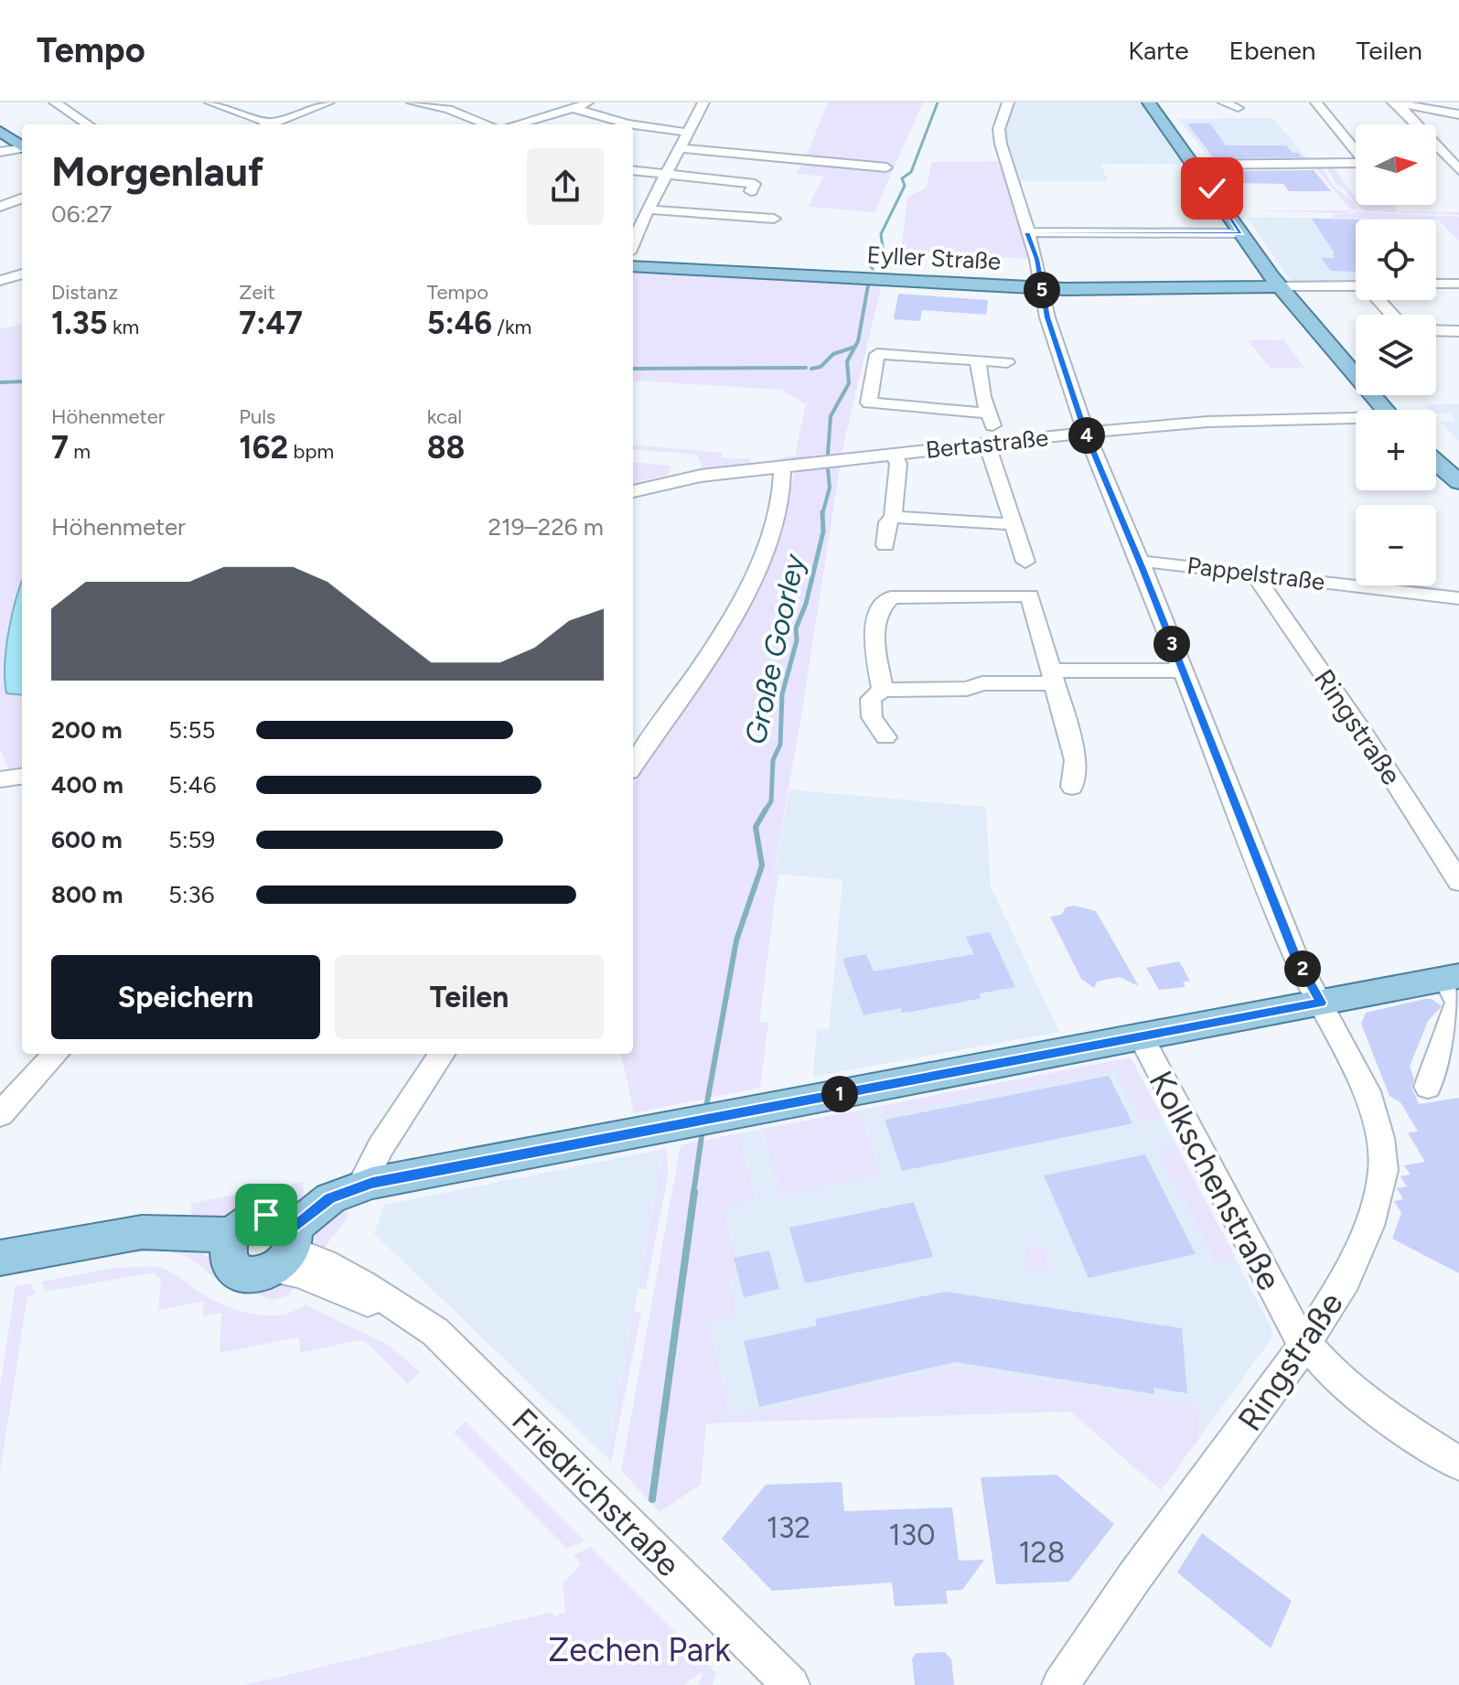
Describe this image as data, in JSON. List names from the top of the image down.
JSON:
{
  "streets": {
    "main road": ["Eyller Straße"],
    "street": [
      "Bertastraße",
      "Pappelstraße",
      "Ringstraße",
      "Kolkschenstraße",
      "Friedrichstraße"
    ]
  },
  "crossings": [
    ["Eyller Straße", "Ringstraße"],
    ["Bertastraße", "Ringstraße"],
    ["Pappelstraße", "Ringstraße"],
    ["Ringstraße", "Kolkschenstraße"]
  ],
  "water": ["Große Goorley"],
  "parks": ["Zechen Park"],
  "house_numbers": ["132", "130", "128"],
  "north": "right",
  "page": {
    "header": "Tempo",
    "nav": ["Karte", "Ebenen", "Teilen"],
    "map_buttons": ["+", "−"],
    "heading": ["Morgenlauf", "06:27"],
    "stats": [
      ["Distanz", "1.35 km"],
      ["Zeit", "7:47"],
      ["Tempo", "5:46 /km"],
      ["Höhenmeter", "7 m"],
      ["Puls", "162 bpm"],
      ["kcal", "88"]
    ],
    "pins": [
      "5",
      "4",
      "3",
      "2",
      "1"
    ],
    "chart": ["Höhenmeter", "219–226 m"],
    "list": [
      {
        "name": "200 m",
        "note": "5:55"
      },
      {
        "name": "400 m",
        "note": "5:46"
      },
      {
        "name": "600 m",
        "note": "5:59"
      },
      {
        "name": "800 m",
        "note": "5:36"
      }
    ],
    "buttons": ["Speichern", "Teilen"]
  }
}
